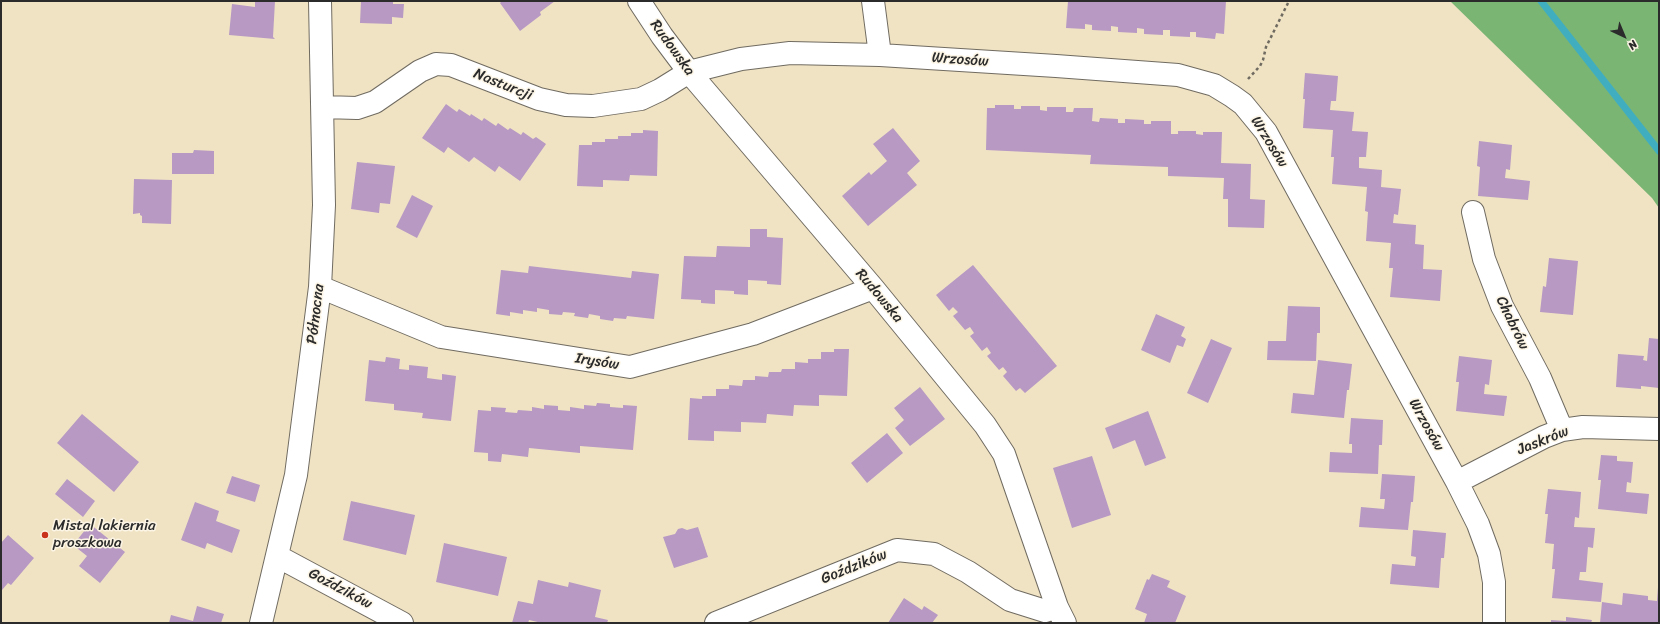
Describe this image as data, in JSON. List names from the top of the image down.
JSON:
{
  "streets": {
    "street": [
      "Rudowska",
      "Wrzosów",
      "Nasturcji",
      "Północna",
      "Chabrów",
      "Irysów",
      "Jaskrów",
      "Goździków"
    ]
  },
  "crossings": [
    ["Rudowska", "Wrzosów"],
    ["Rudowska", "Nasturcji"],
    ["Rudowska", "Irysów"],
    ["Rudowska", "Goździków"],
    ["Wrzosów", "Nasturcji"],
    ["Wrzosów", "Jaskrów"],
    ["Nasturcji", "Północna"],
    ["Północna", "Irysów"],
    ["Północna", "Goździków"],
    ["Chabrów", "Jaskrów"]
  ],
  "places": ["Mistal lakiernia proszkowa"],
  "north": "bottom right"
}
